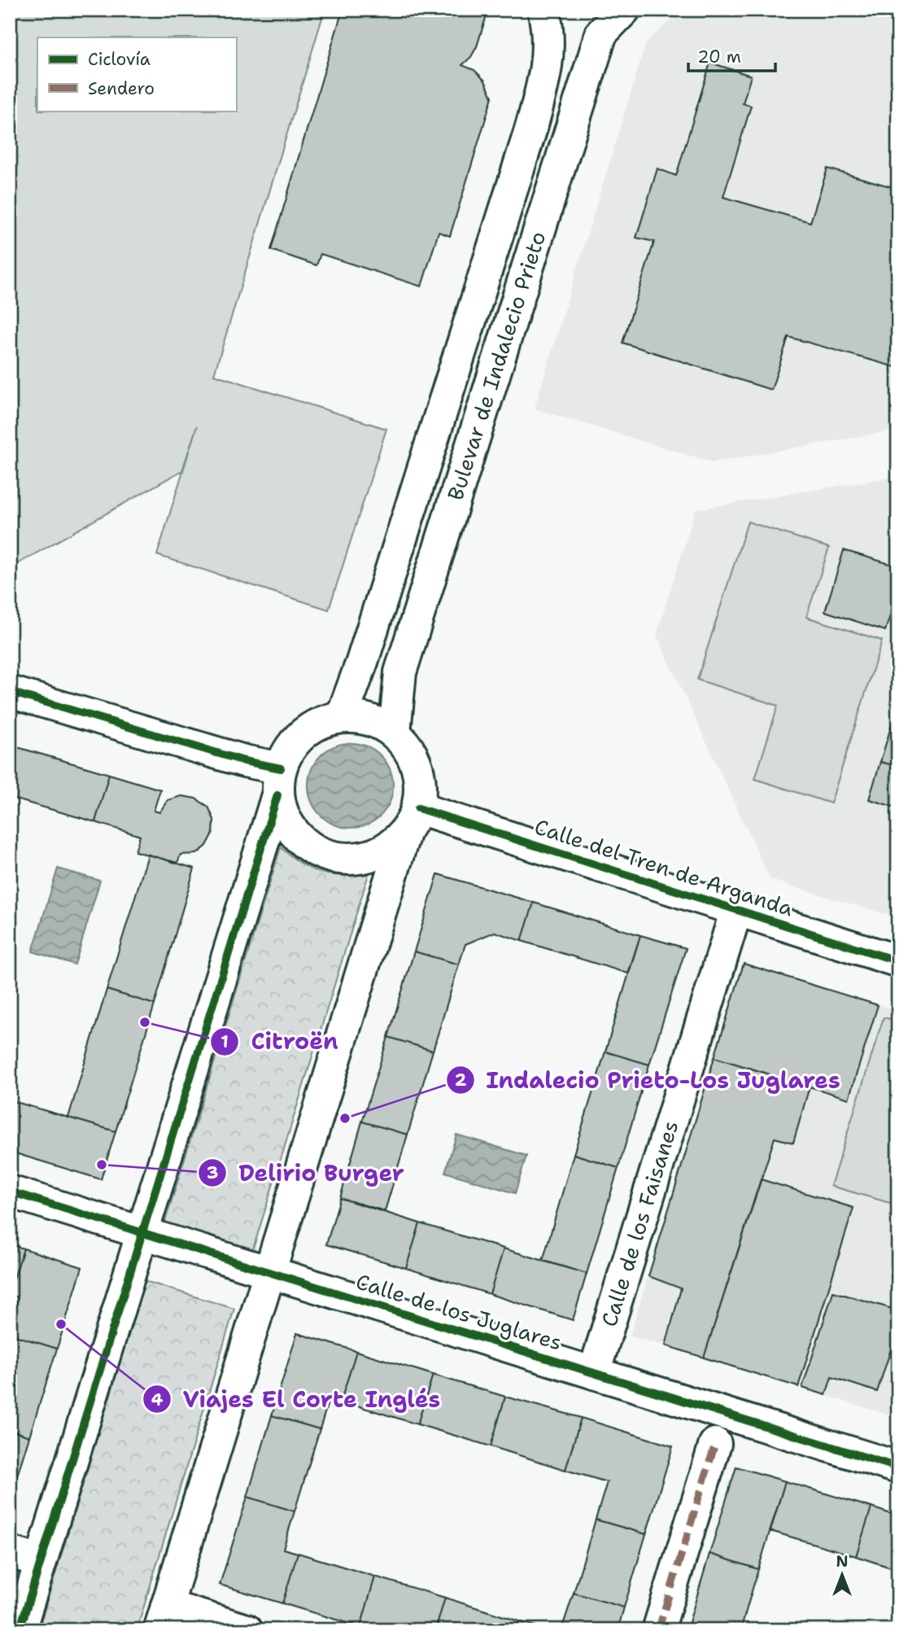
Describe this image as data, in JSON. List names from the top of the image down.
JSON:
{
  "streets": {
    "street": [
      "Bulevar de Indalecio Prieto",
      "Calle del Tren de Arganda",
      "Calle de los Faisanes",
      "Calle de los Juglares"
    ]
  },
  "crossings": [
    ["Bulevar de Indalecio Prieto", "Calle del Tren de Arganda"],
    ["Calle del Tren de Arganda", "Calle de los Faisanes"],
    ["Calle de los Faisanes", "Calle de los Juglares"]
  ],
  "places": [
    "Citroën",
    "Indalecio Prieto-Los Juglares",
    "Delirio Burger",
    "Viajes El Corte Inglés"
  ],
  "legend": ["Ciclovía", "Sendero"],
  "scale_bar": "20 m",
  "north": "top"
}
